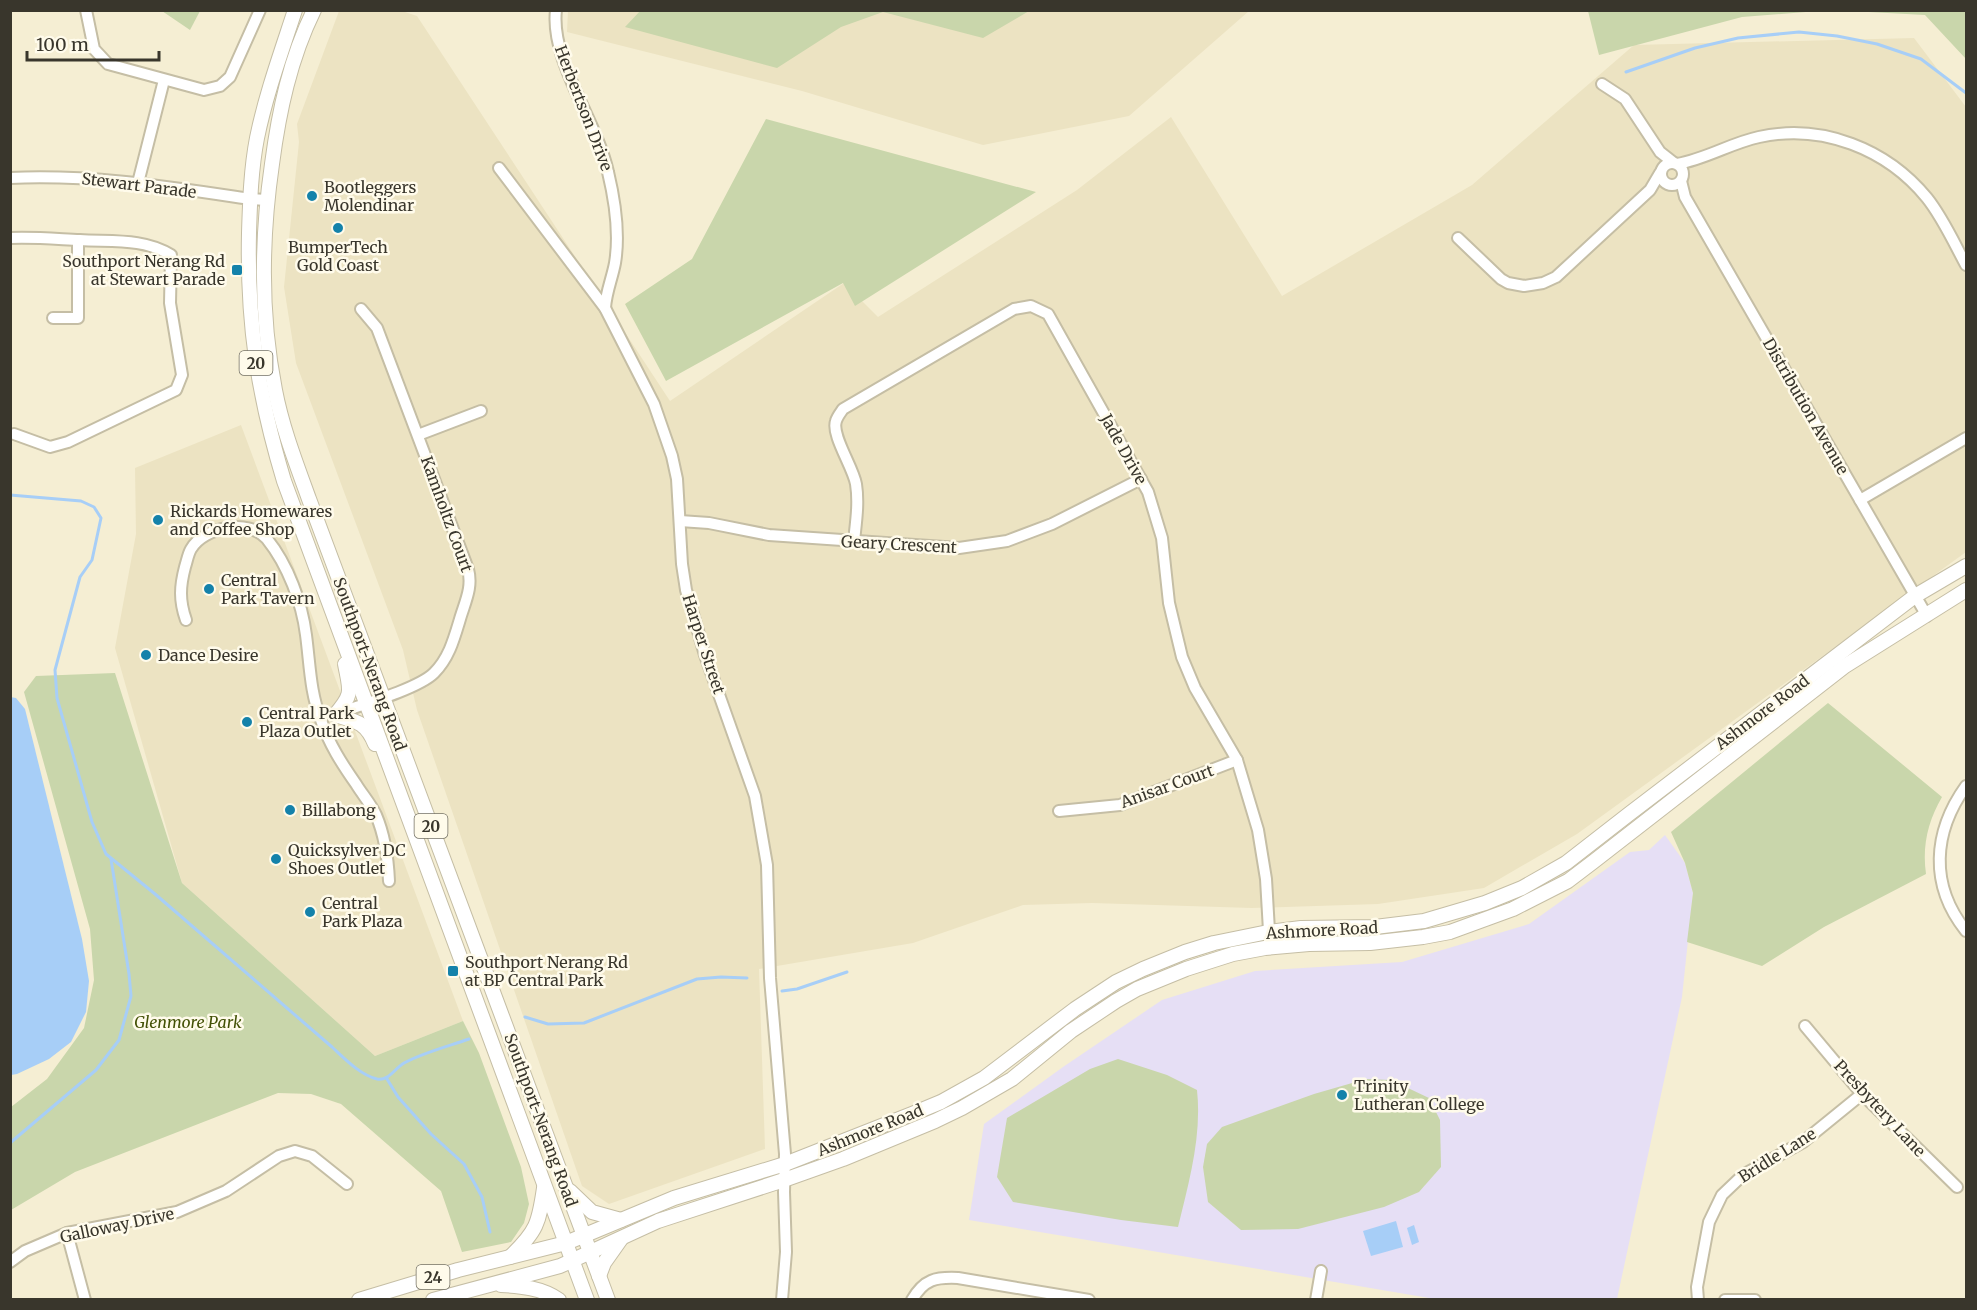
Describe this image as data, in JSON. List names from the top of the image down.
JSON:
{
  "streets": {
    "main road": [
      "20",
      "Southport-Nerang Road",
      "Ashmore Road",
      "24"
    ],
    "street": [
      "Herbertson Drive",
      "Stewart Parade",
      "Distribution Avenue",
      "Jade Drive",
      "Kamholtz Court",
      "Geary Crescent",
      "Harper Street",
      "Anisar Court",
      "Presbytery Lane",
      "Bridle Lane",
      "Galloway Drive"
    ]
  },
  "crossings": [
    ["Herbertson Drive", "Harper Street"],
    ["Stewart Parade", "Southport-Nerang Road"],
    ["Distribution Avenue", "Ashmore Road"],
    ["Jade Drive", "Geary Crescent"],
    ["Jade Drive", "Ashmore Road"],
    ["Jade Drive", "Anisar Court"],
    ["Kamholtz Court", "Southport-Nerang Road"],
    ["Geary Crescent", "Harper Street"],
    ["Harper Street", "Ashmore Road"],
    ["Southport-Nerang Road", "Ashmore Road"],
    ["Presbytery Lane", "Bridle Lane"]
  ],
  "parks": ["Glenmore Park"],
  "places": {
    "other": [
      "Bootleggers Molendinar",
      "BumperTech Gold Coast",
      "Rickards Homewares and Coffee Shop",
      "Central Park Tavern",
      "Dance Desire",
      "Central Park Plaza Outlet",
      "Billabong",
      "Quicksylver DC Shoes Outlet",
      "Central Park Plaza",
      "Trinity Lutheran College"
    ],
    "transit": ["Southport Nerang Rd at Stewart Parade", "Southport Nerang Rd at BP Central Park"]
  },
  "scale_bar": "100 m"
}
